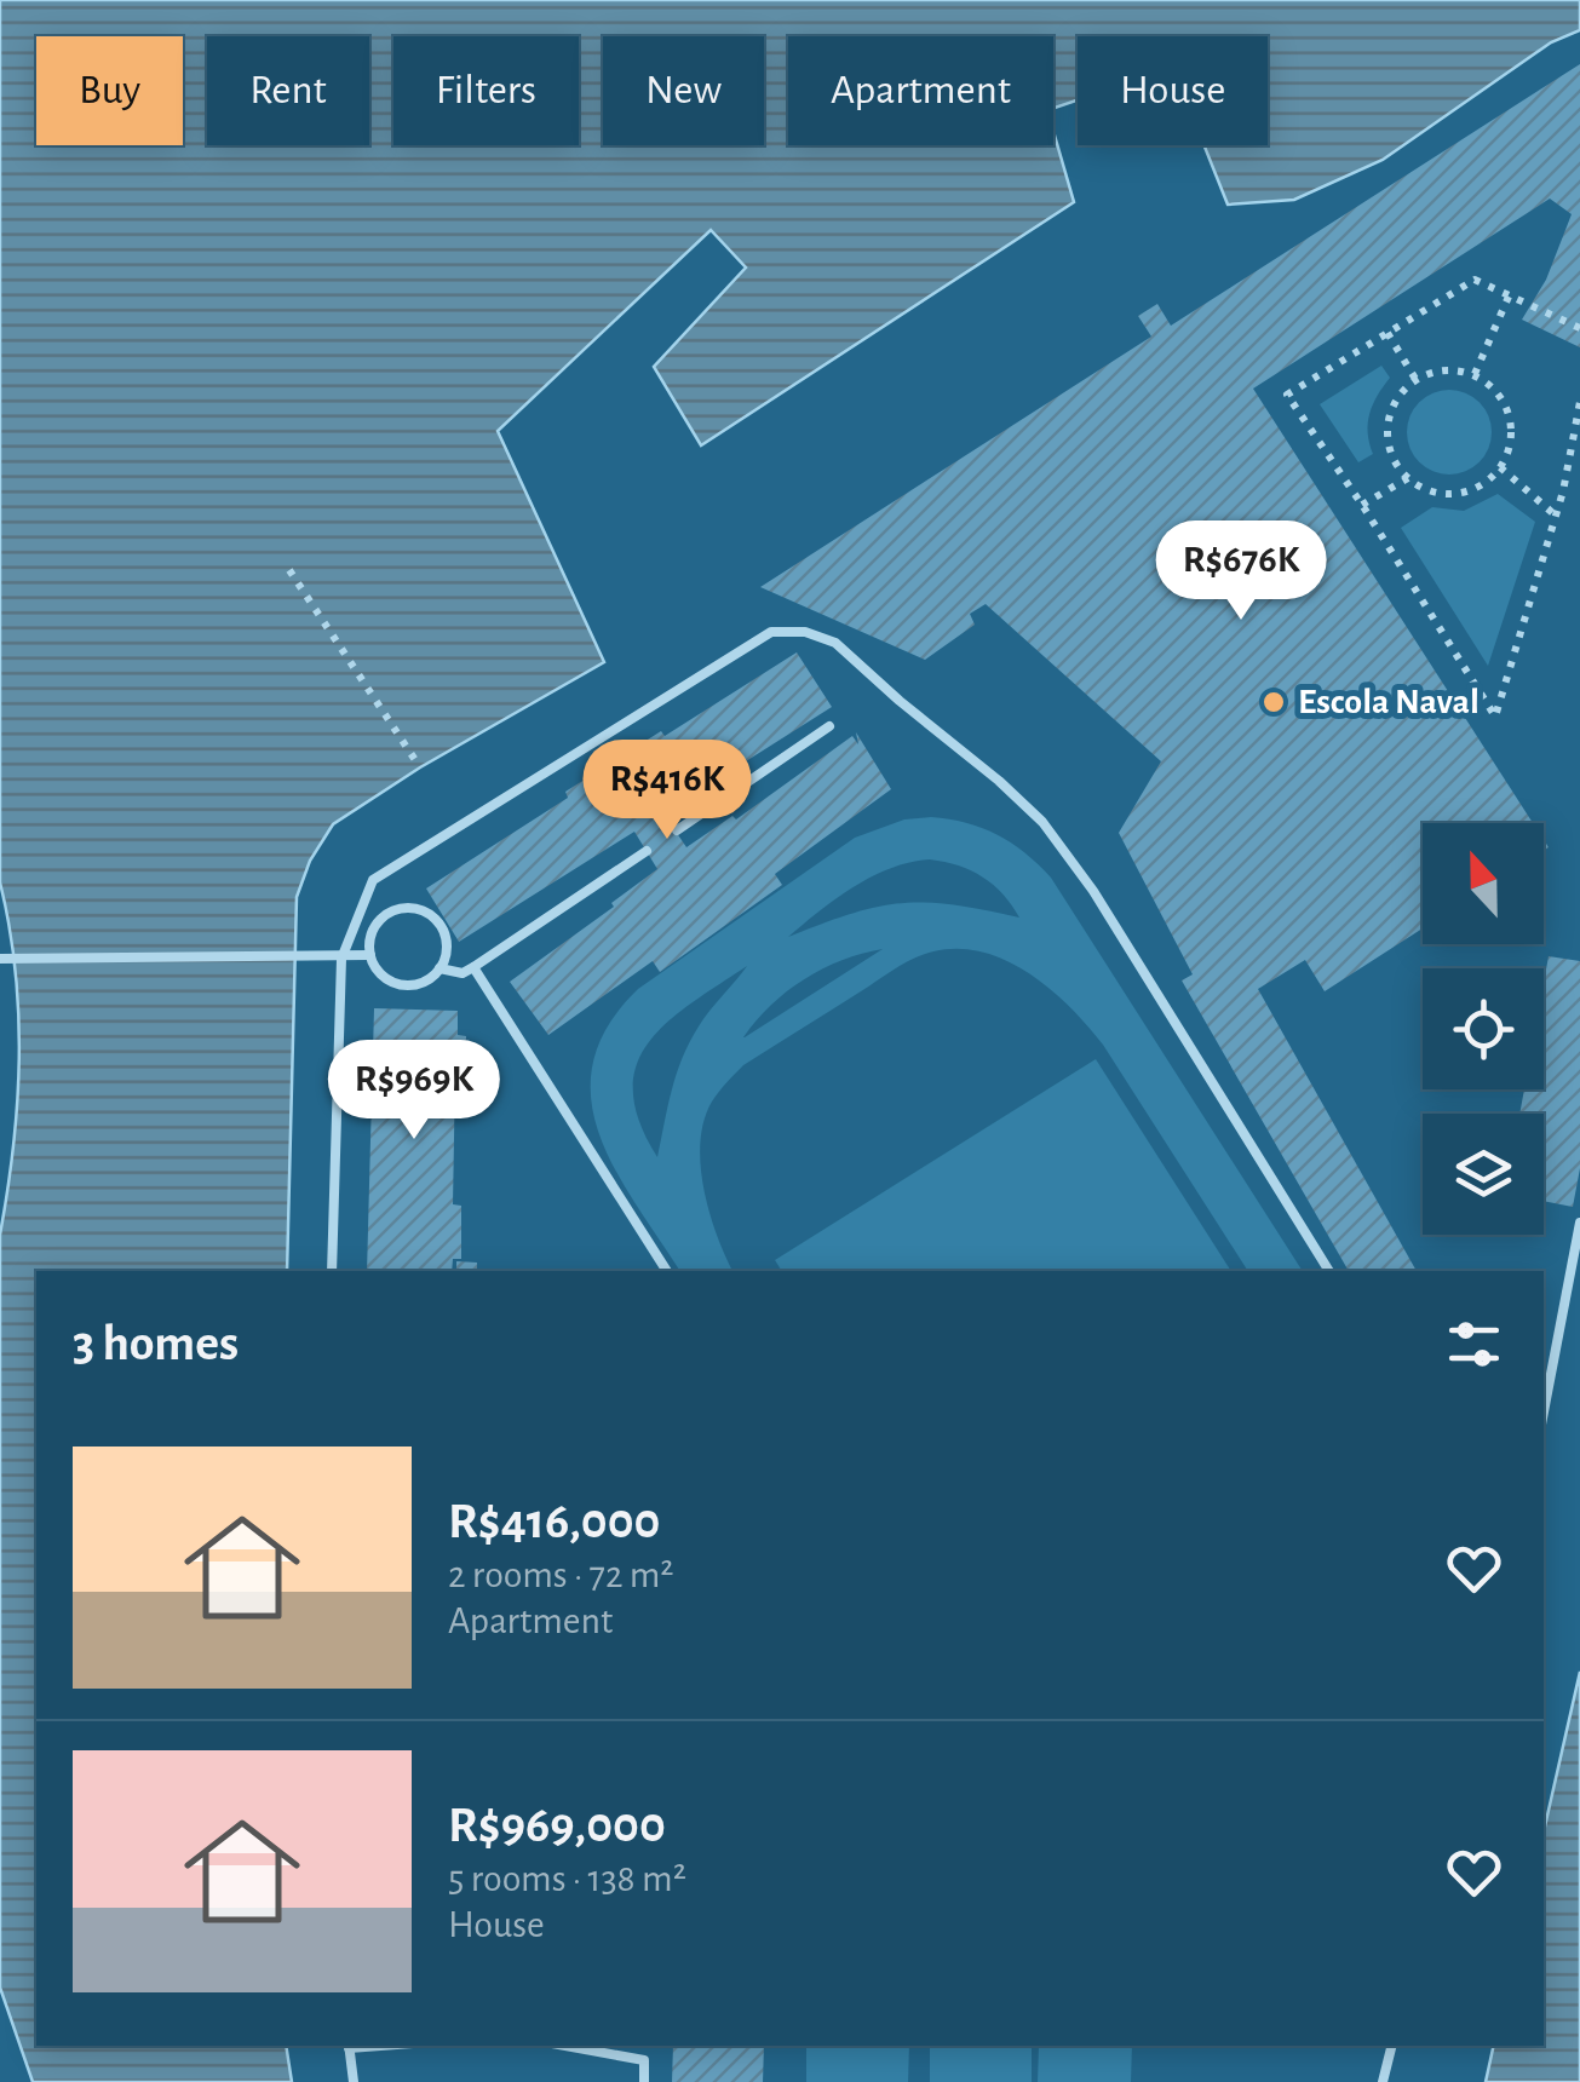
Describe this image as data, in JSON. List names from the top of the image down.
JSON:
{
  "places": ["Escola Naval"],
  "north": "top",
  "page": {
    "chip": [
      "Buy",
      "Rent",
      "Filters",
      "New",
      "Apartment",
      "House"
    ],
    "price": ["R$676K", "R$416K", "R$969K"],
    "heading": "3 homes",
    "list": [
      {
        "name": "R$416,000",
        "note": "2 rooms · 72 m² · Apartment"
      },
      {
        "name": "R$969,000",
        "note": "5 rooms · 138 m² · House"
      }
    ]
  }
}
